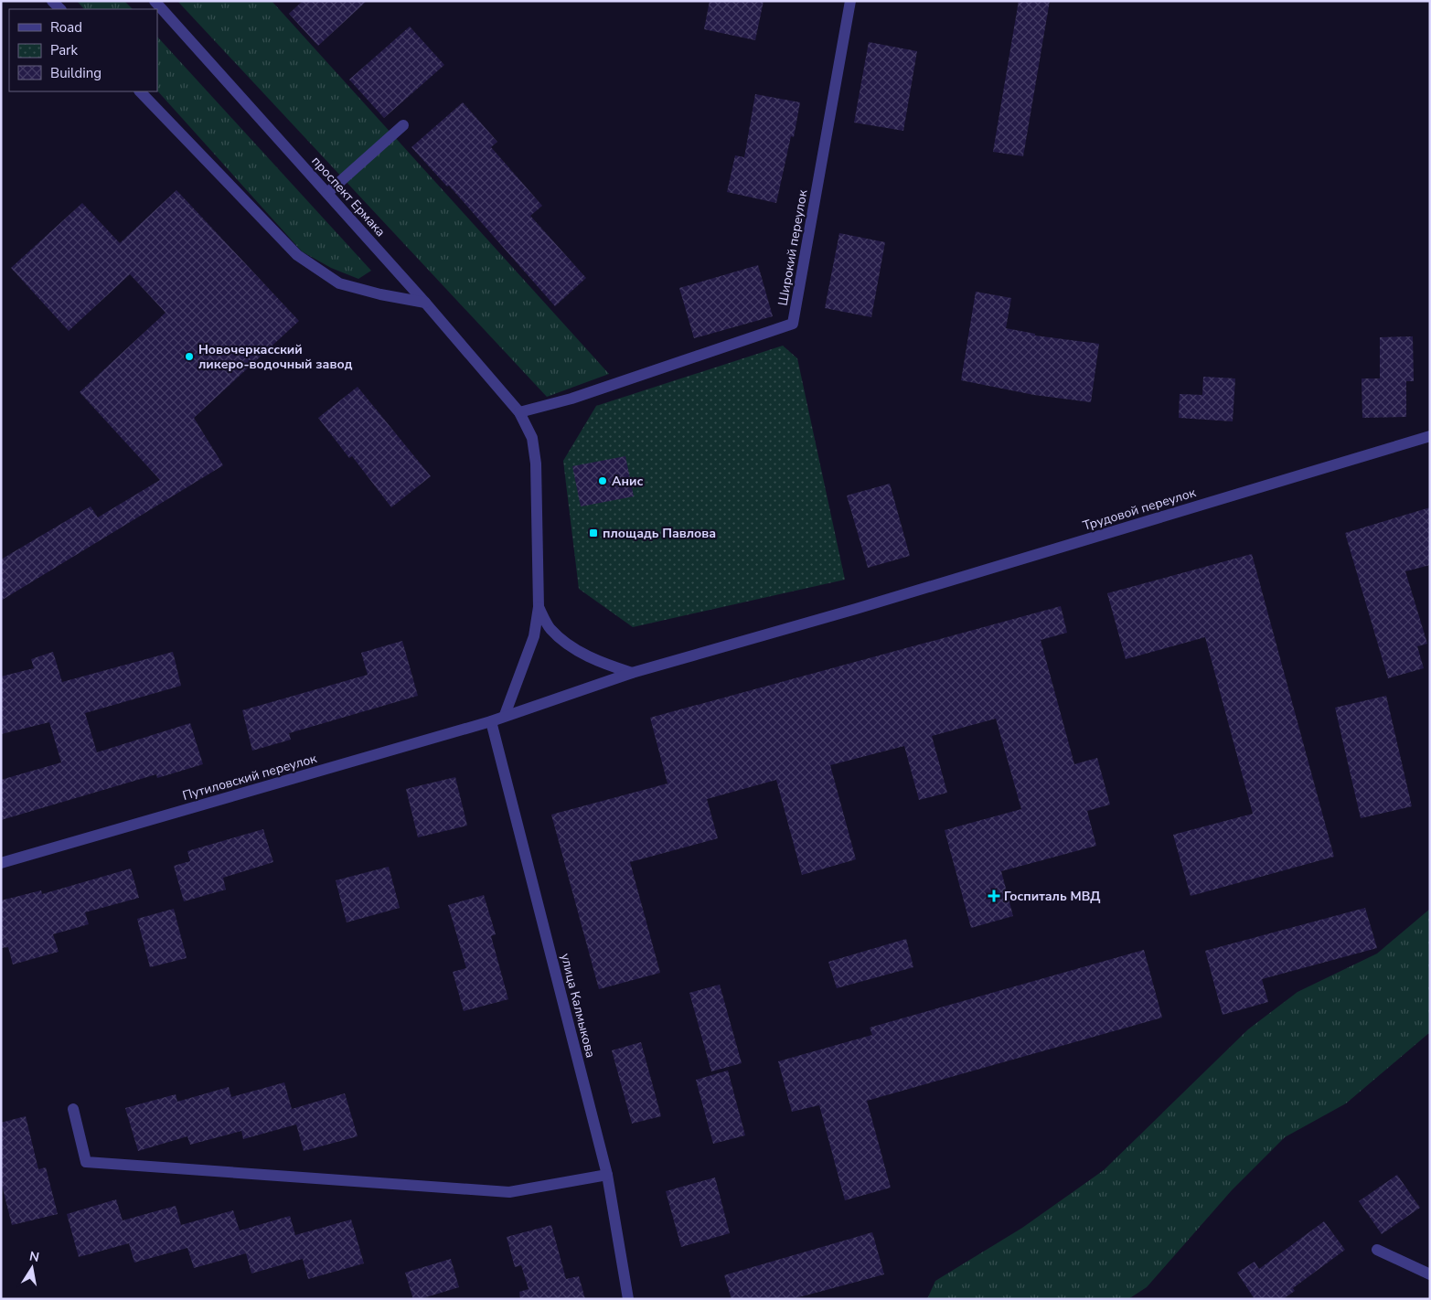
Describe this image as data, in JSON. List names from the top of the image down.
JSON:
{
  "streets": {
    "street": [
      "проспект Ермака",
      "Широкий переулок",
      "Трудовой переулок",
      "Путиловский переулок",
      "улица Калмыкова"
    ]
  },
  "crossings": [
    ["проспект Ермака", "Широкий переулок"],
    ["Путиловский переулок", "улица Калмыкова"]
  ],
  "places": {
    "other": ["Новочеркасский ликеро-водочный завод", "Анис"],
    "transit": ["площадь Павлова"],
    "health": ["Госпиталь МВД"]
  },
  "legend": ["Road", "Park", "Building"],
  "north": "top"
}
